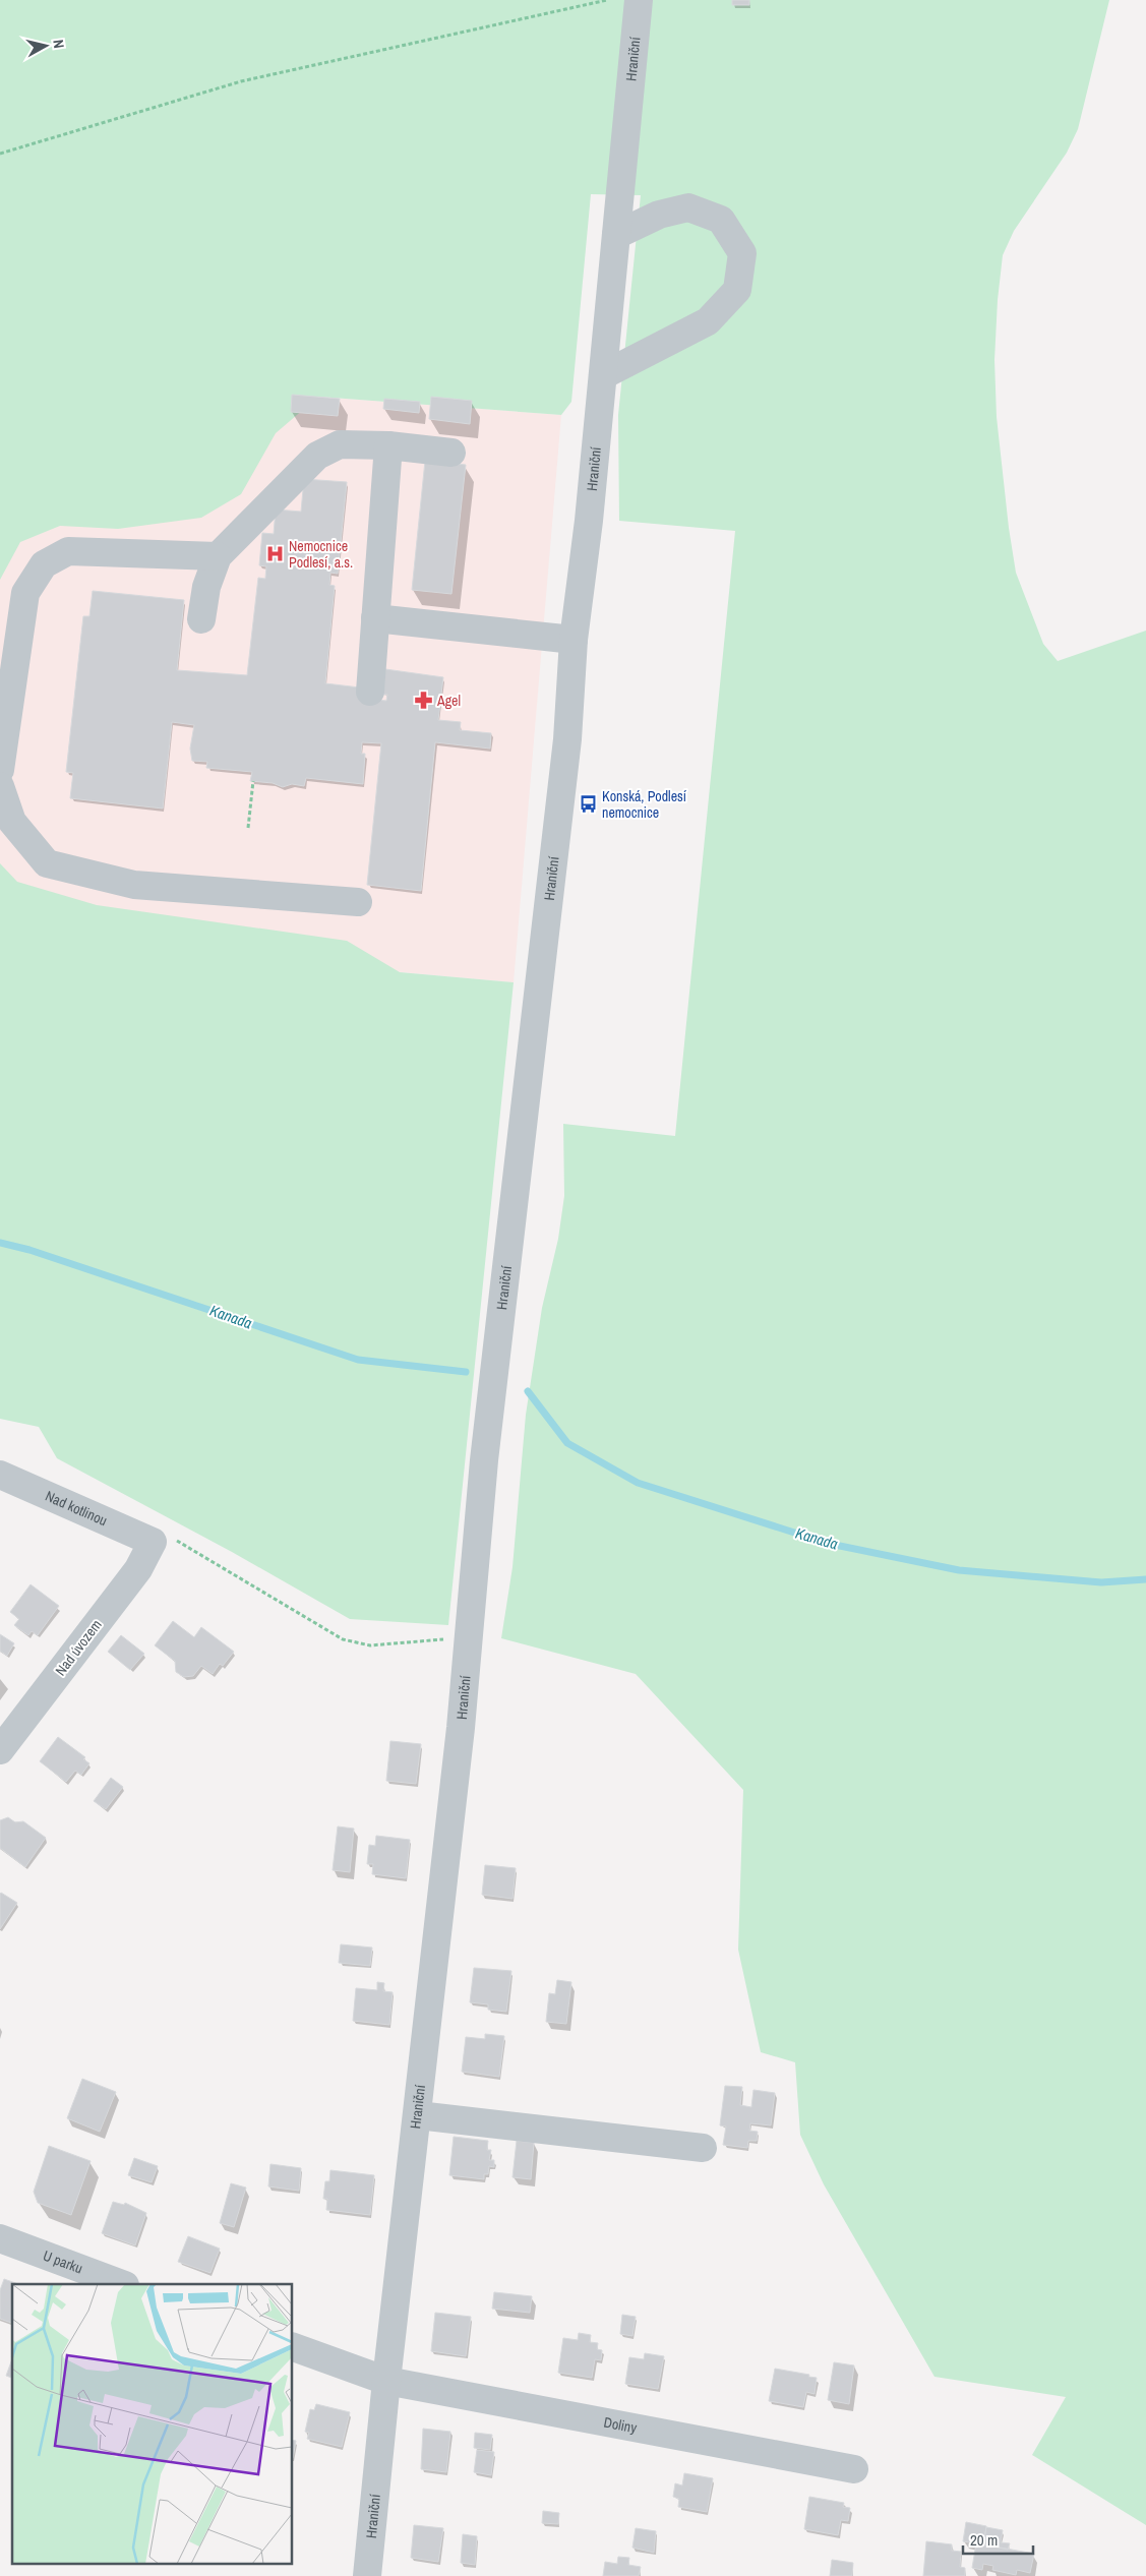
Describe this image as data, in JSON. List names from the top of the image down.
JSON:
{
  "streets": {
    "street": [
      "Hraniční",
      "Nad kotlinou",
      "Nad úvozem",
      "U parku",
      "Doliny"
    ]
  },
  "crossings": [
    ["Hraniční", "Doliny"],
    ["Nad kotlinou", "Nad úvozem"]
  ],
  "water": ["Kanada"],
  "places": {
    "hospital": ["Nemocnice Podlesí, a.s."],
    "pharmacy": ["Agel"],
    "bus stop": ["Konská, Podlesí nemocnice"]
  },
  "scale_bar": "20 m",
  "north": "right"
}
